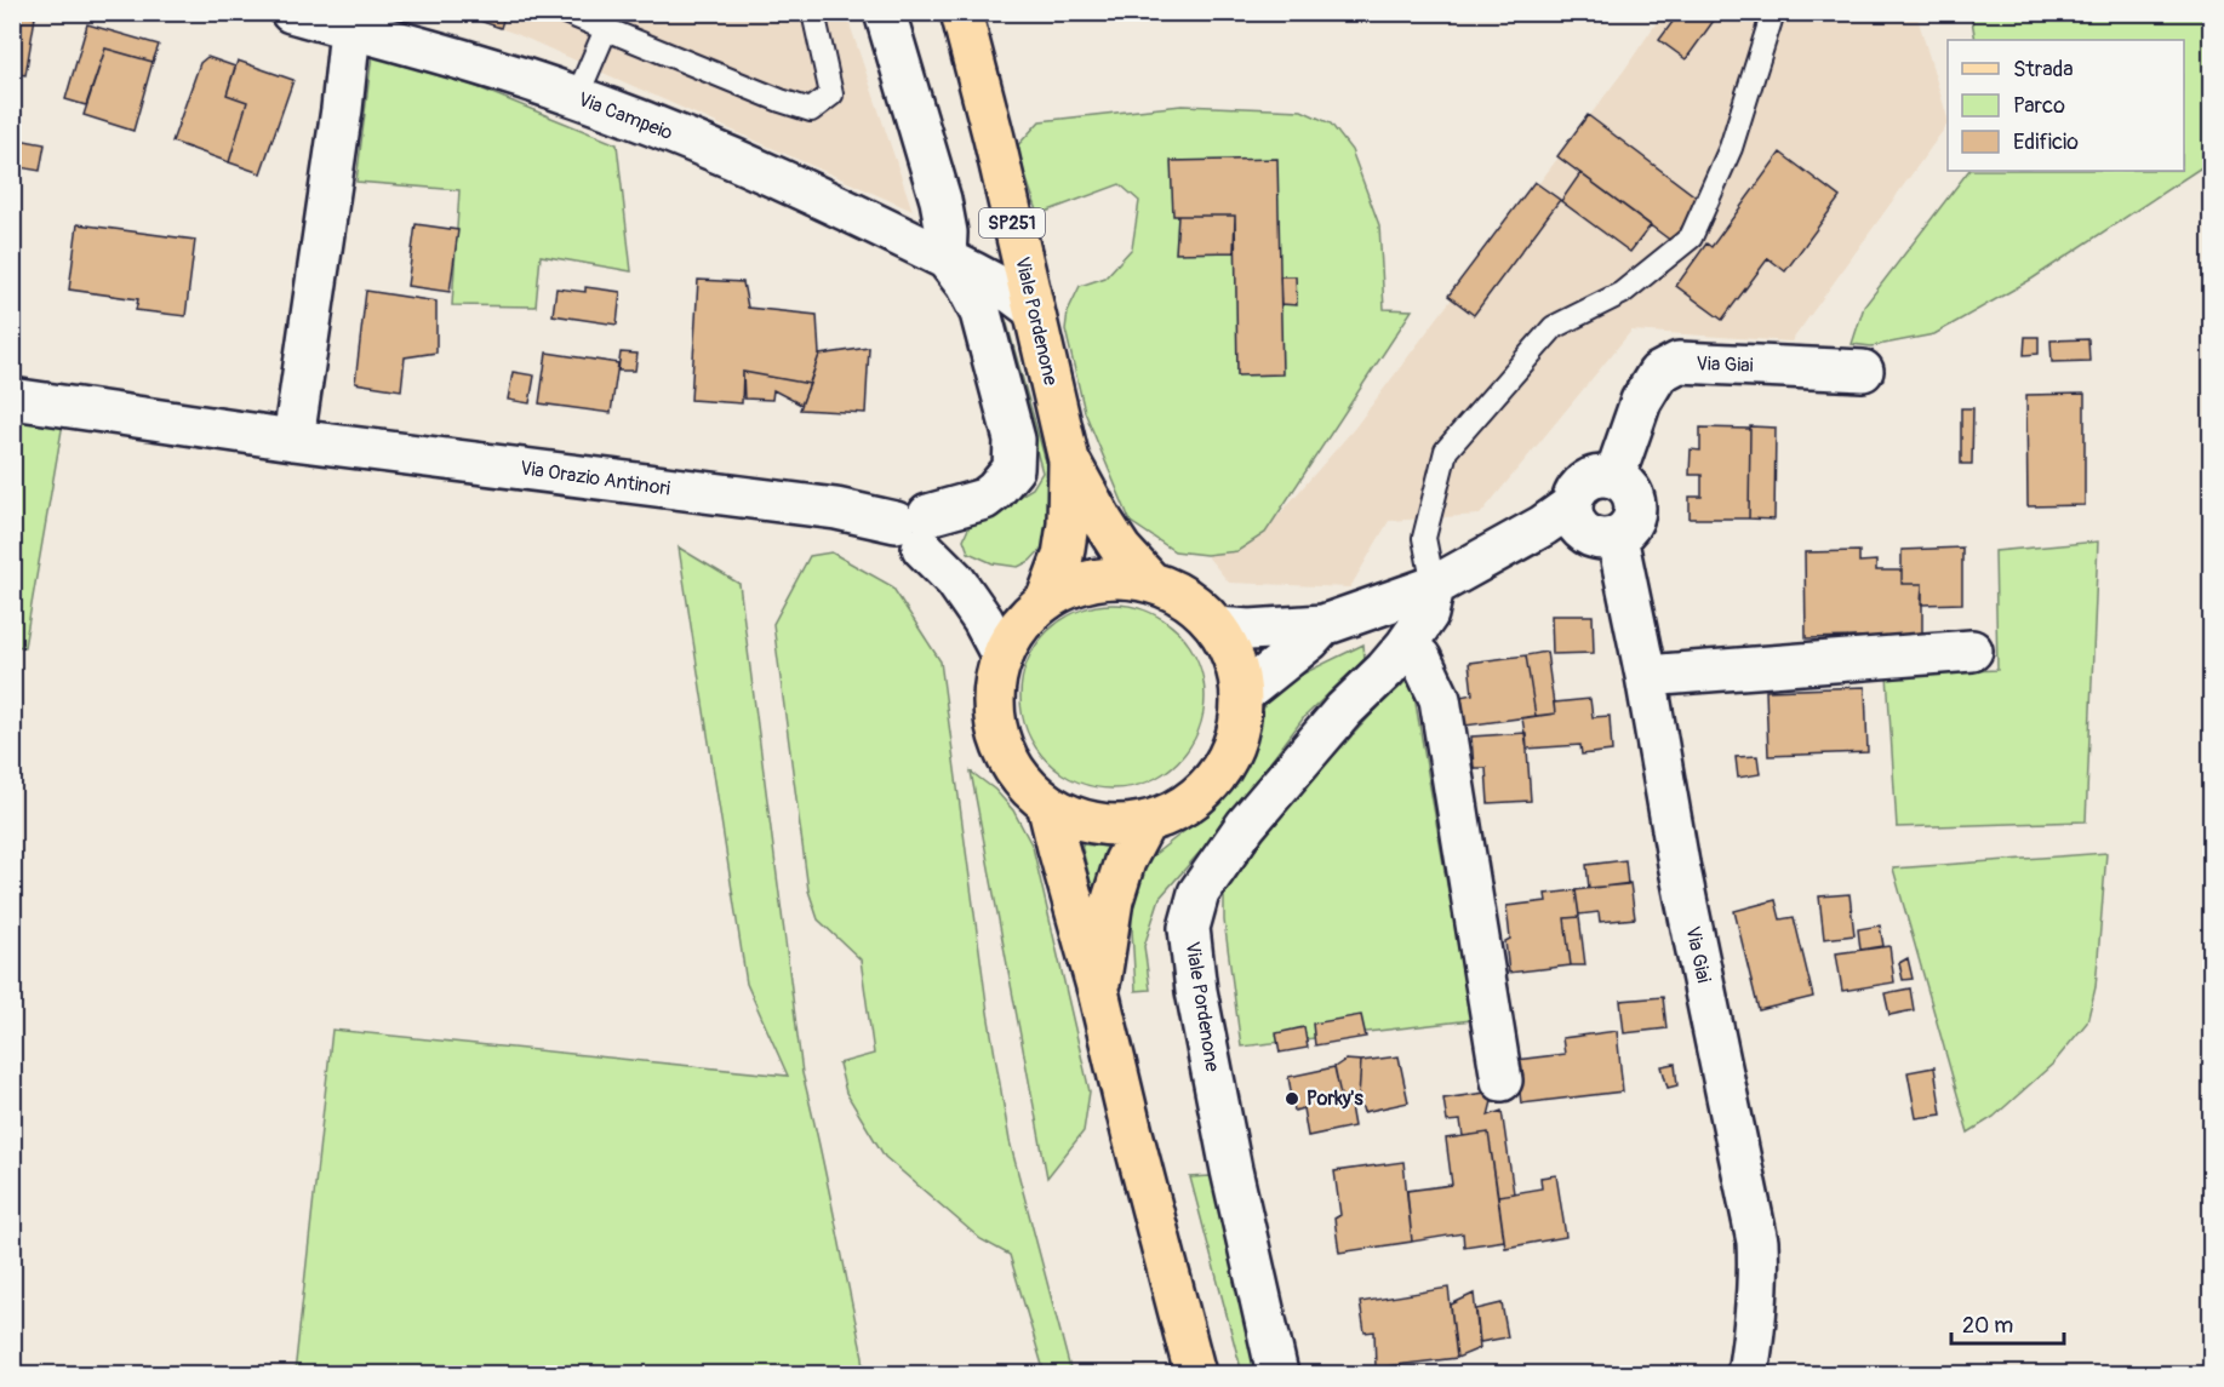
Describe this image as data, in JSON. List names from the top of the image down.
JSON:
{
  "streets": {
    "main road": ["SP251", "Viale Pordenone"],
    "street": ["Via Campeio", "Via Giai", "Via Orazio Antinori"]
  },
  "crossings": [
    ["Via Campeio", "Viale Pordenone"],
    ["Via Campeio", "Via Orazio Antinori"]
  ],
  "places": ["Porky's"],
  "legend": ["Strada", "Parco", "Edificio"],
  "scale_bar": "20 m"
}
